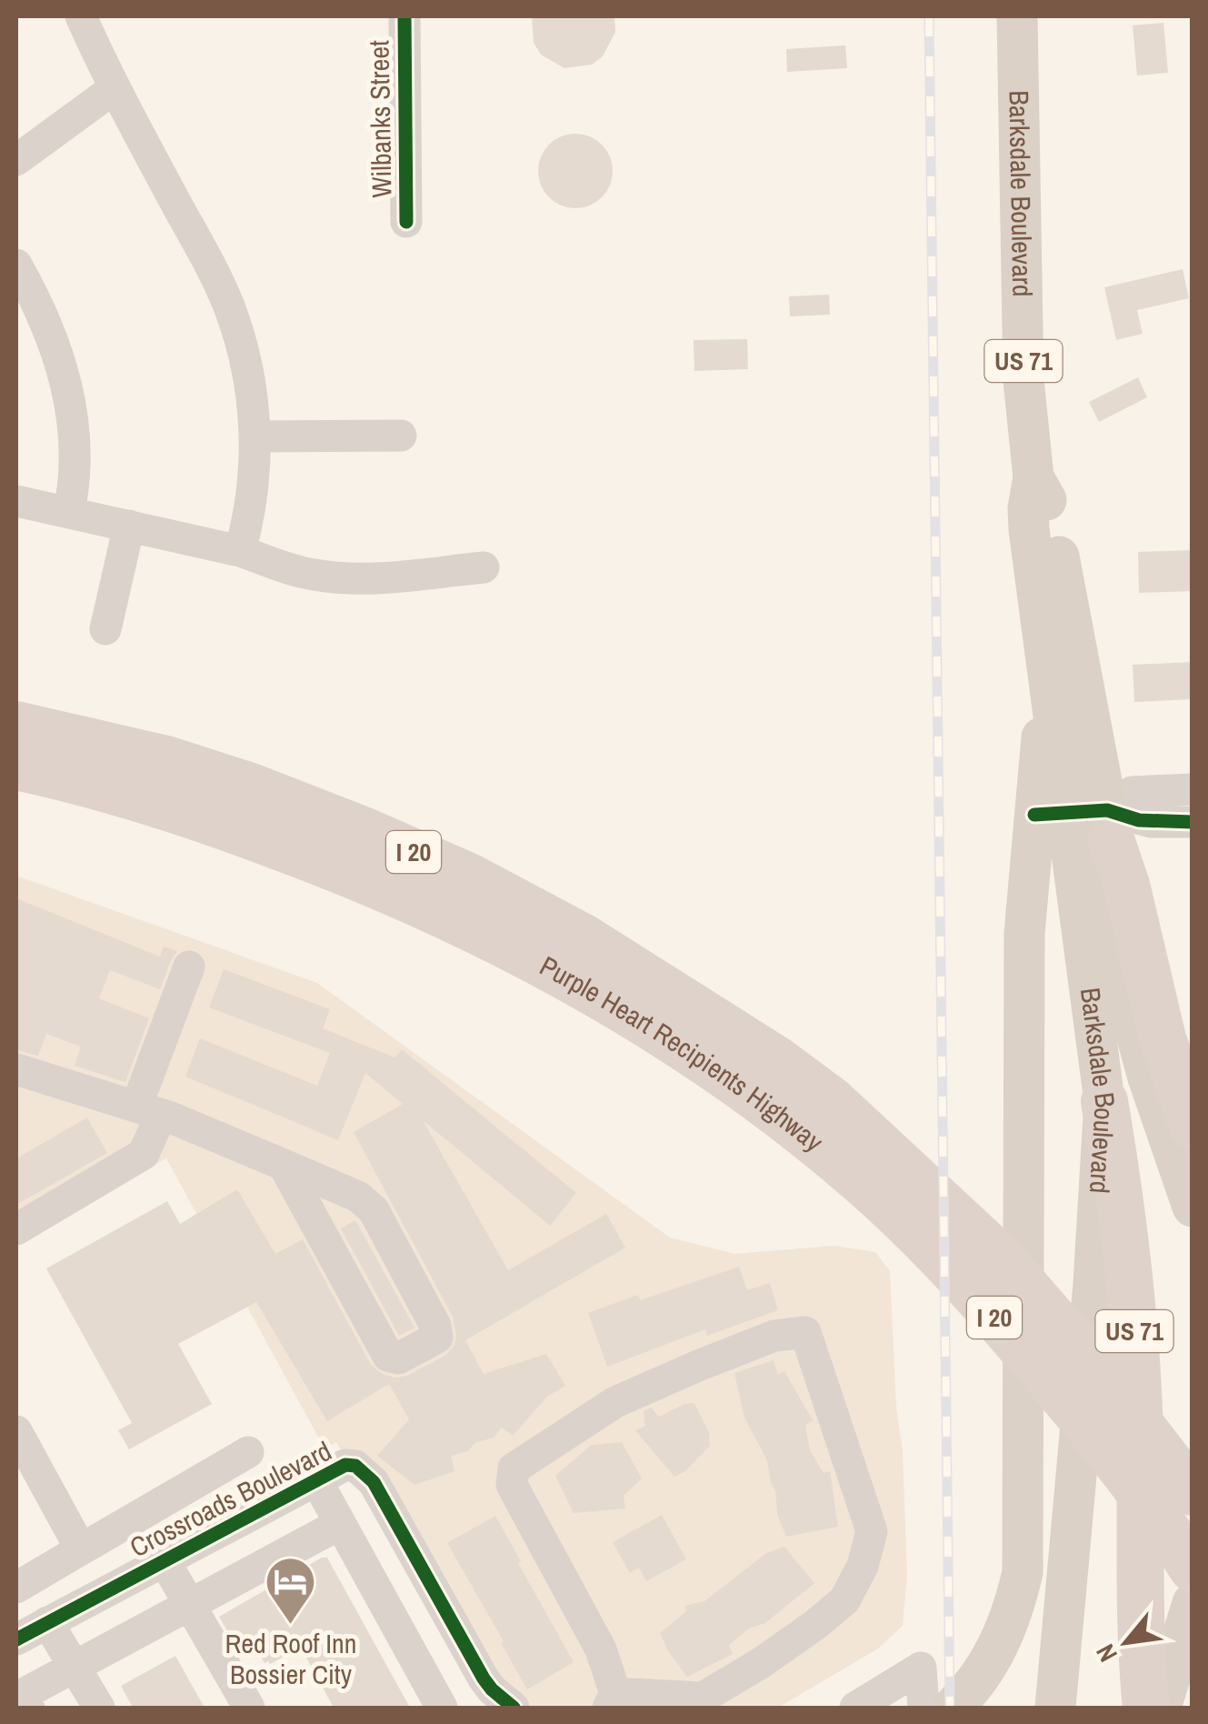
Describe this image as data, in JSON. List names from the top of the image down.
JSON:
{
  "streets": {
    "highway": ["US 71", "I 20", "Purple Heart Recipients Highway"],
    "main road": ["Barksdale Boulevard"],
    "street": ["Wilbanks Street", "Crossroads Boulevard"]
  },
  "crossings": [
    ["Barksdale Boulevard", "US 71"]
  ],
  "places": {
    "hotel": ["Red Roof Inn Bossier City"]
  },
  "north": "bottom left"
}
